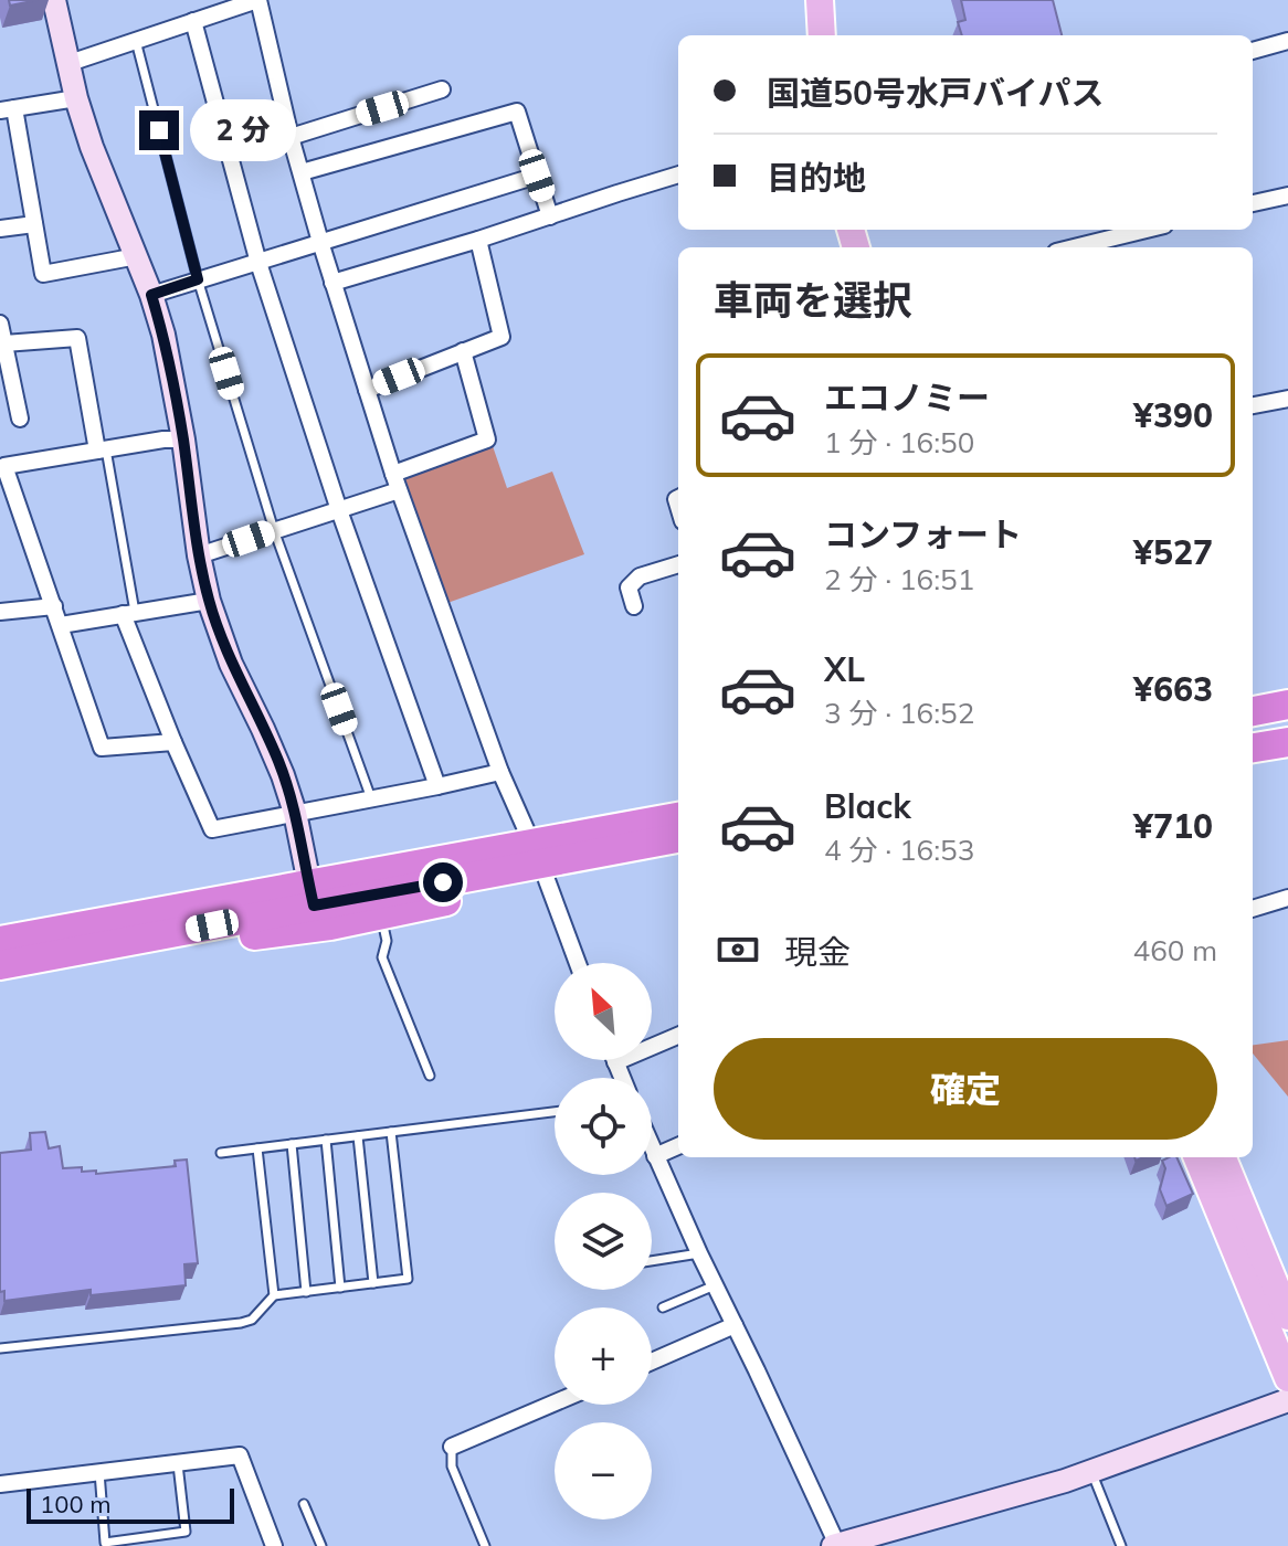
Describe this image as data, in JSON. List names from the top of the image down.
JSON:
{
  "scale_bar": "100 m",
  "north": "top left",
  "page": {
    "banner": ["国道50号水戸バイパス", "目的地"],
    "bubble": "2 分",
    "heading": "車両を選択",
    "list": [
      {
        "name": "エコノミー",
        "note": "1 分 · 16:50",
        "value": "¥390"
      },
      {
        "name": "コンフォート",
        "note": "2 分 · 16:51",
        "value": "¥527"
      },
      {
        "name": "XL",
        "note": "3 分 · 16:52",
        "value": "¥663"
      },
      {
        "name": "Black",
        "note": "4 分 · 16:53",
        "value": "¥710"
      }
    ],
    "pay": ["現金", "460 m"],
    "map_buttons": ["+", "−"],
    "buttons": "確定",
    "scale": "100 m"
  }
}
